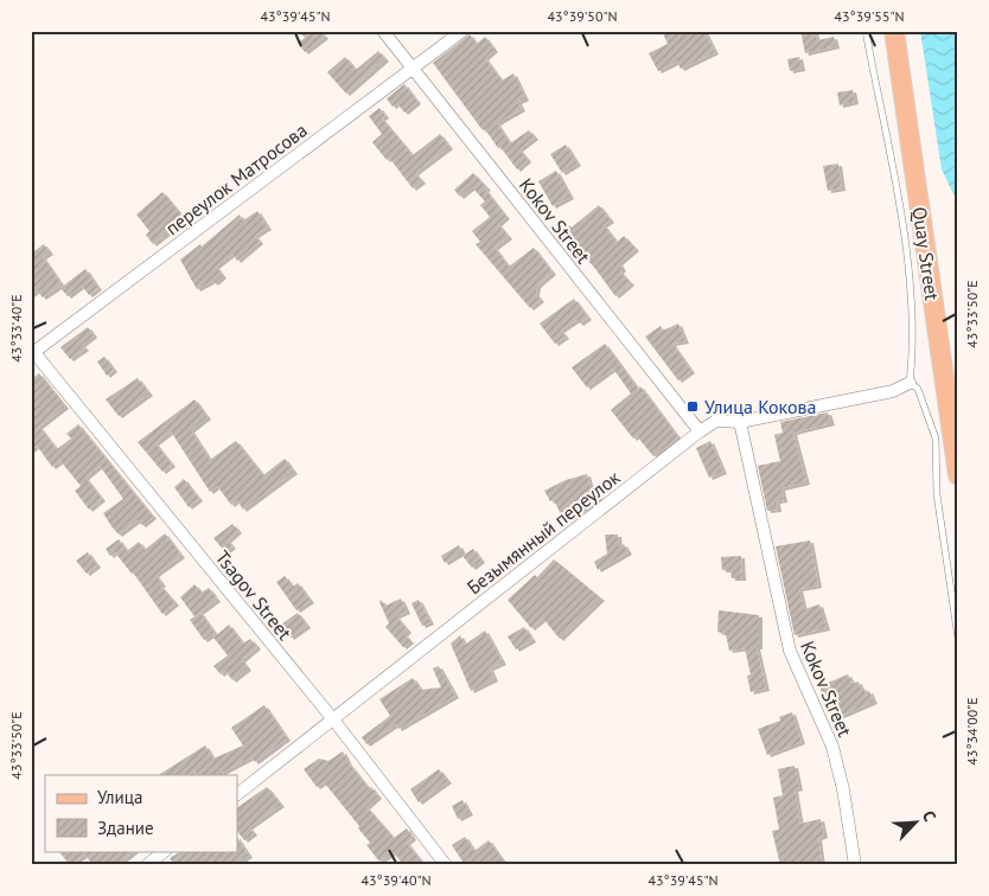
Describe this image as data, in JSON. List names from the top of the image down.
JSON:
{
  "streets": {
    "main road": ["Quay Street"],
    "street": [
      "переулок Матросова",
      "Kokov Street",
      "Безымянный переулок",
      "Tsagov Street"
    ]
  },
  "crossings": [
    ["переулок Матросова", "Kokov Street"],
    ["переулок Матросова", "Tsagov Street"],
    ["Kokov Street", "Безымянный переулок"],
    ["Безымянный переулок", "Tsagov Street"]
  ],
  "places": {
    "transit": ["Улица Кокова"]
  },
  "legend": ["Улица", "Здание"],
  "north": "top right",
  "coordinates": [
    "43°39'45\"N",
    "43°39'50\"N",
    "43°39'55\"N",
    "43°33'50\"E",
    "43°33'40\"E",
    "43°34'00\"E",
    "43°39'40\"N"
  ]
}
